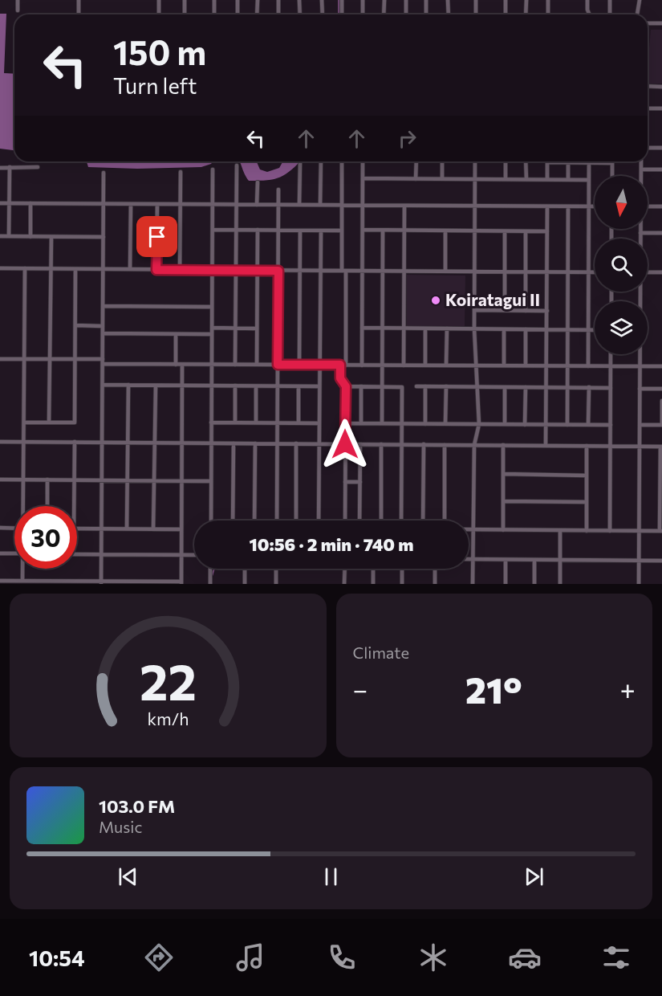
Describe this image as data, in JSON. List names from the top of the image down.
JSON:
{
  "places": ["Koiratagui II"],
  "north": "bottom",
  "page": {
    "turn": ["150 m", "Turn left"],
    "limit": "30",
    "trip": "10:56 · 2 min · 740 m",
    "tile": "Climate",
    "heat": ["−", "21°", "+"],
    "song": ["103.0 FM", "Music"],
    "tabs": "10:54",
    "gauge": ["22", "km/h"]
  }
}
